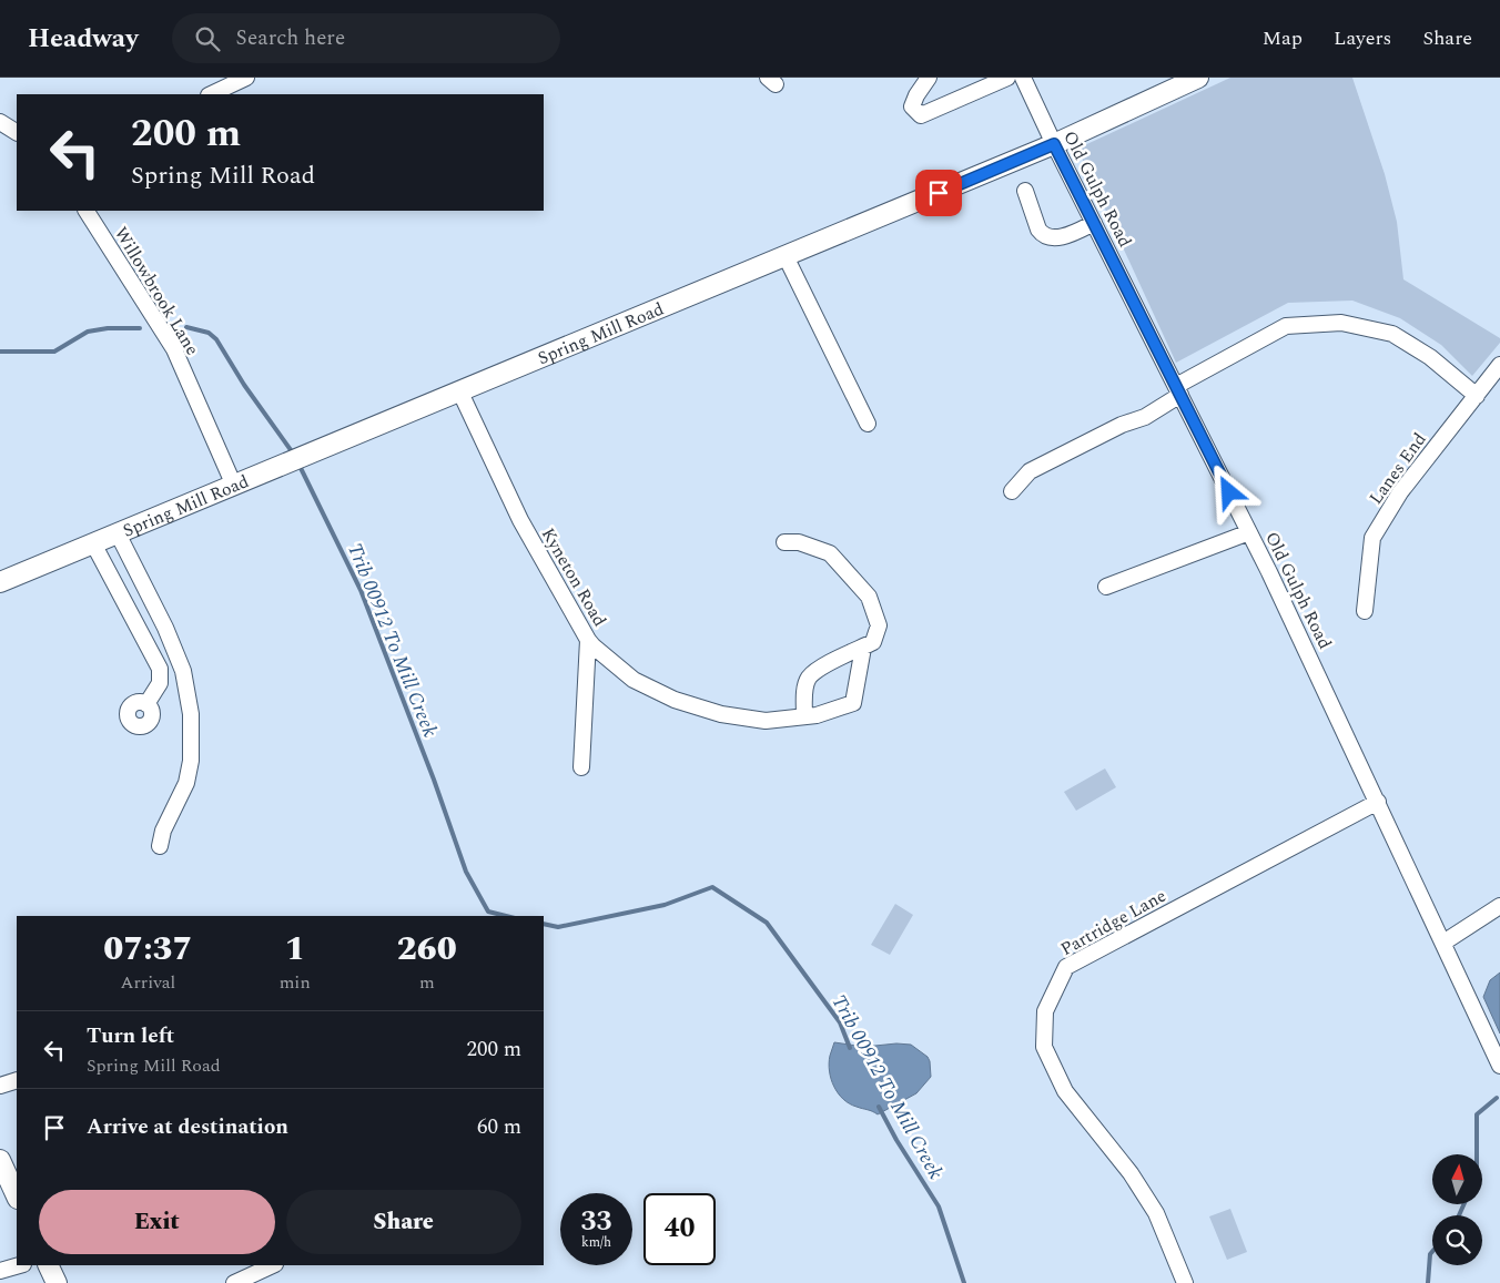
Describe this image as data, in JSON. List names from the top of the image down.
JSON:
{
  "streets": {
    "main road": ["Spring Mill Road"],
    "street": [
      "Old Gulph Road",
      "Willowbrook Lane",
      "Lanes End",
      "Kyneton Road",
      "Partridge Lane"
    ]
  },
  "crossings": [
    ["Old Gulph Road", "Spring Mill Road"],
    ["Old Gulph Road", "Partridge Lane"],
    ["Willowbrook Lane", "Spring Mill Road"],
    ["Spring Mill Road", "Kyneton Road"]
  ],
  "water": ["Trib 00912 To Mill Creek"],
  "north": "top",
  "page": {
    "header": "Headway",
    "search": "Search here",
    "nav": ["Map", "Layers", "Share"],
    "turn": ["200 m", "Spring Mill Road"],
    "eta": [
      "07:37",
      "Arrival",
      "1",
      "min",
      "260",
      "m"
    ],
    "list": [
      {
        "name": "Turn left",
        "note": "Spring Mill Road",
        "value": "200 m"
      },
      {
        "name": "Arrive at destination",
        "value": "60 m"
      }
    ],
    "buttons": ["Exit", "Share"],
    "speed": "33 km/h",
    "limit": "40"
  }
}
